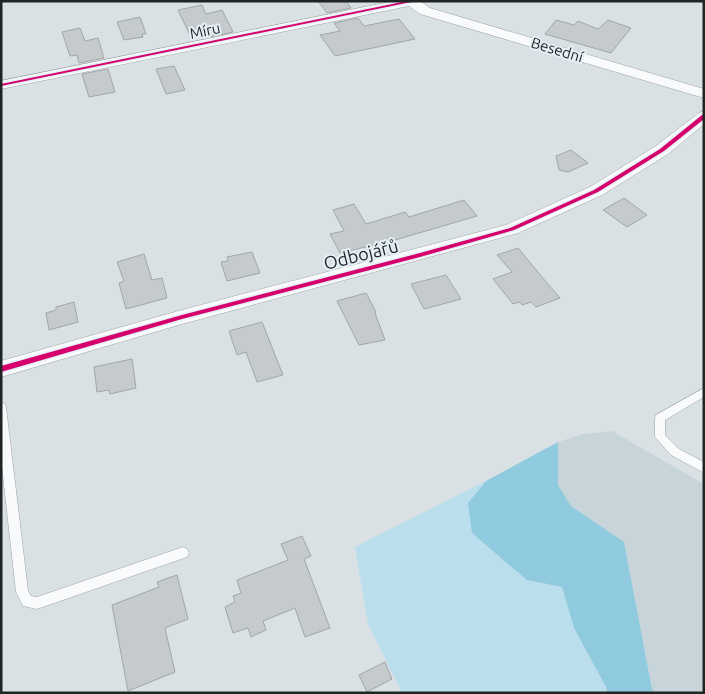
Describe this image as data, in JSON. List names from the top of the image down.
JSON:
{
  "streets": {
    "street": ["Míru", "Besední", "Odbojářů"]
  },
  "crossings": [
    ["Míru", "Besední"]
  ]
}
